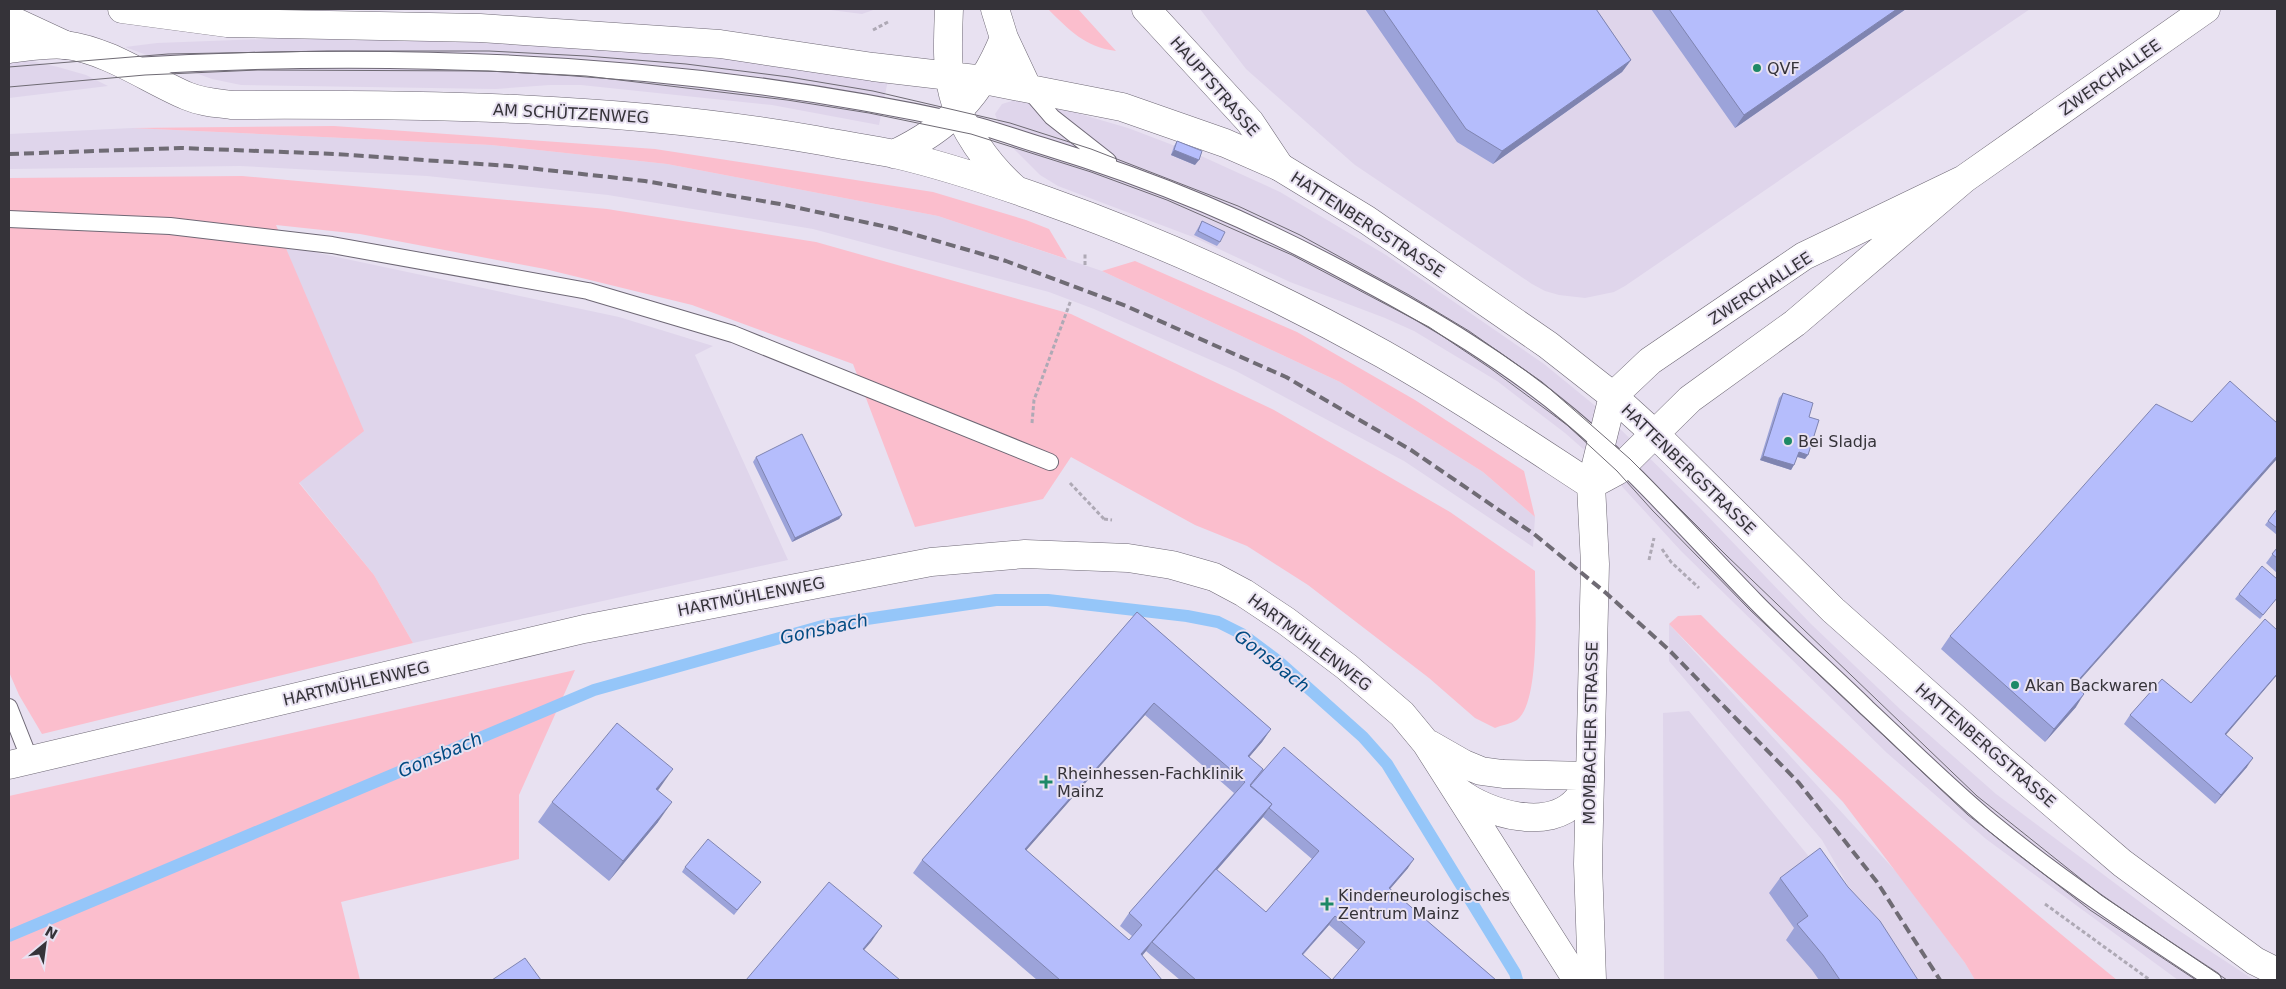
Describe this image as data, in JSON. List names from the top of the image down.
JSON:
{
  "streets": {
    "main road": [
      "ZWERCHALLEE",
      "HAUPTSTRASSE",
      "AM SCHÜTZENWEG",
      "HATTENBERGSTRASSE",
      "HARTMÜHLENWEG",
      "MOMBACHER STRASSE"
    ]
  },
  "crossings": [
    ["ZWERCHALLEE", "HATTENBERGSTRASSE"],
    ["HAUPTSTRASSE", "HATTENBERGSTRASSE"],
    ["HARTMÜHLENWEG", "MOMBACHER STRASSE"]
  ],
  "water": ["Gonsbach"],
  "places": {
    "other": ["QVF", "Bei Sladja", "Akan Backwaren"],
    "health": ["Rheinhessen-Fachklinik Mainz", "Kinderneurologisches Zentrum Mainz"]
  },
  "north": "top right"
}
